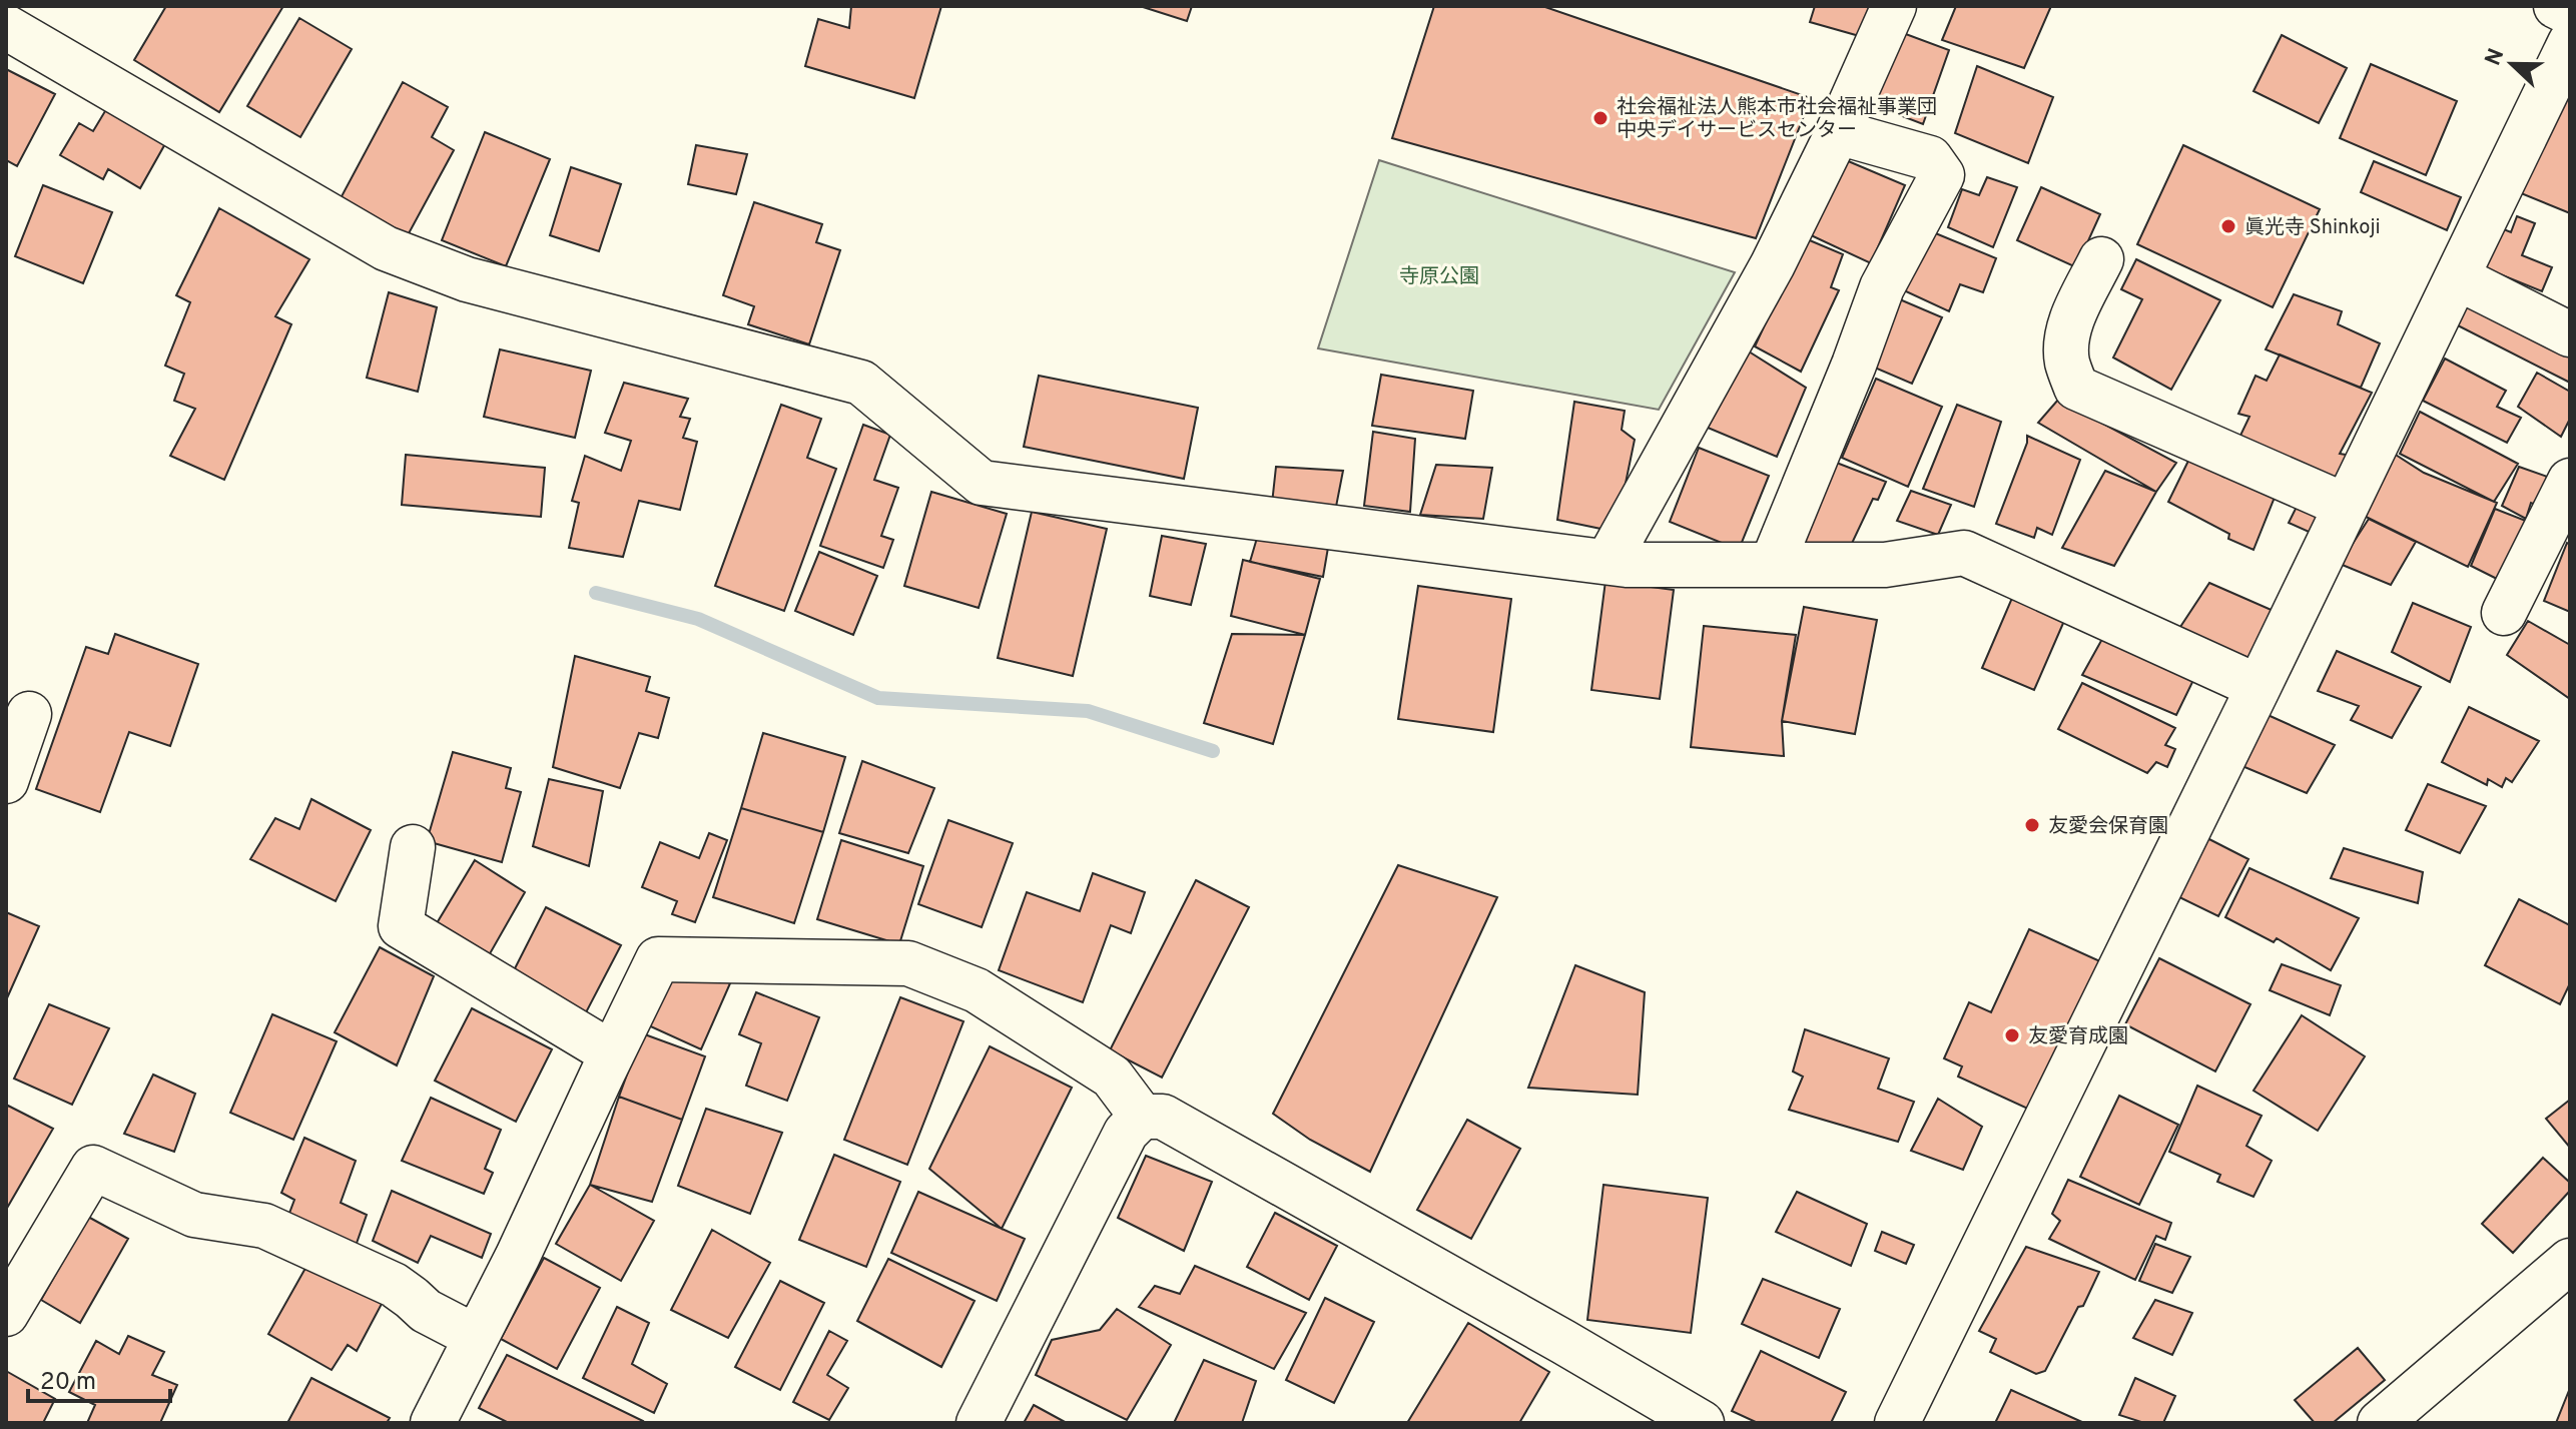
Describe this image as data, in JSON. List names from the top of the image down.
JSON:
{
  "parks": ["寺原公園"],
  "places": [
    "社会福祉法人熊本市社会福祉事業団 中央デイサービスセンター",
    "眞光寺 Shinkoji",
    "友愛会保育園",
    "友愛育成園"
  ],
  "scale_bar": "20 m",
  "north": "left"
}
